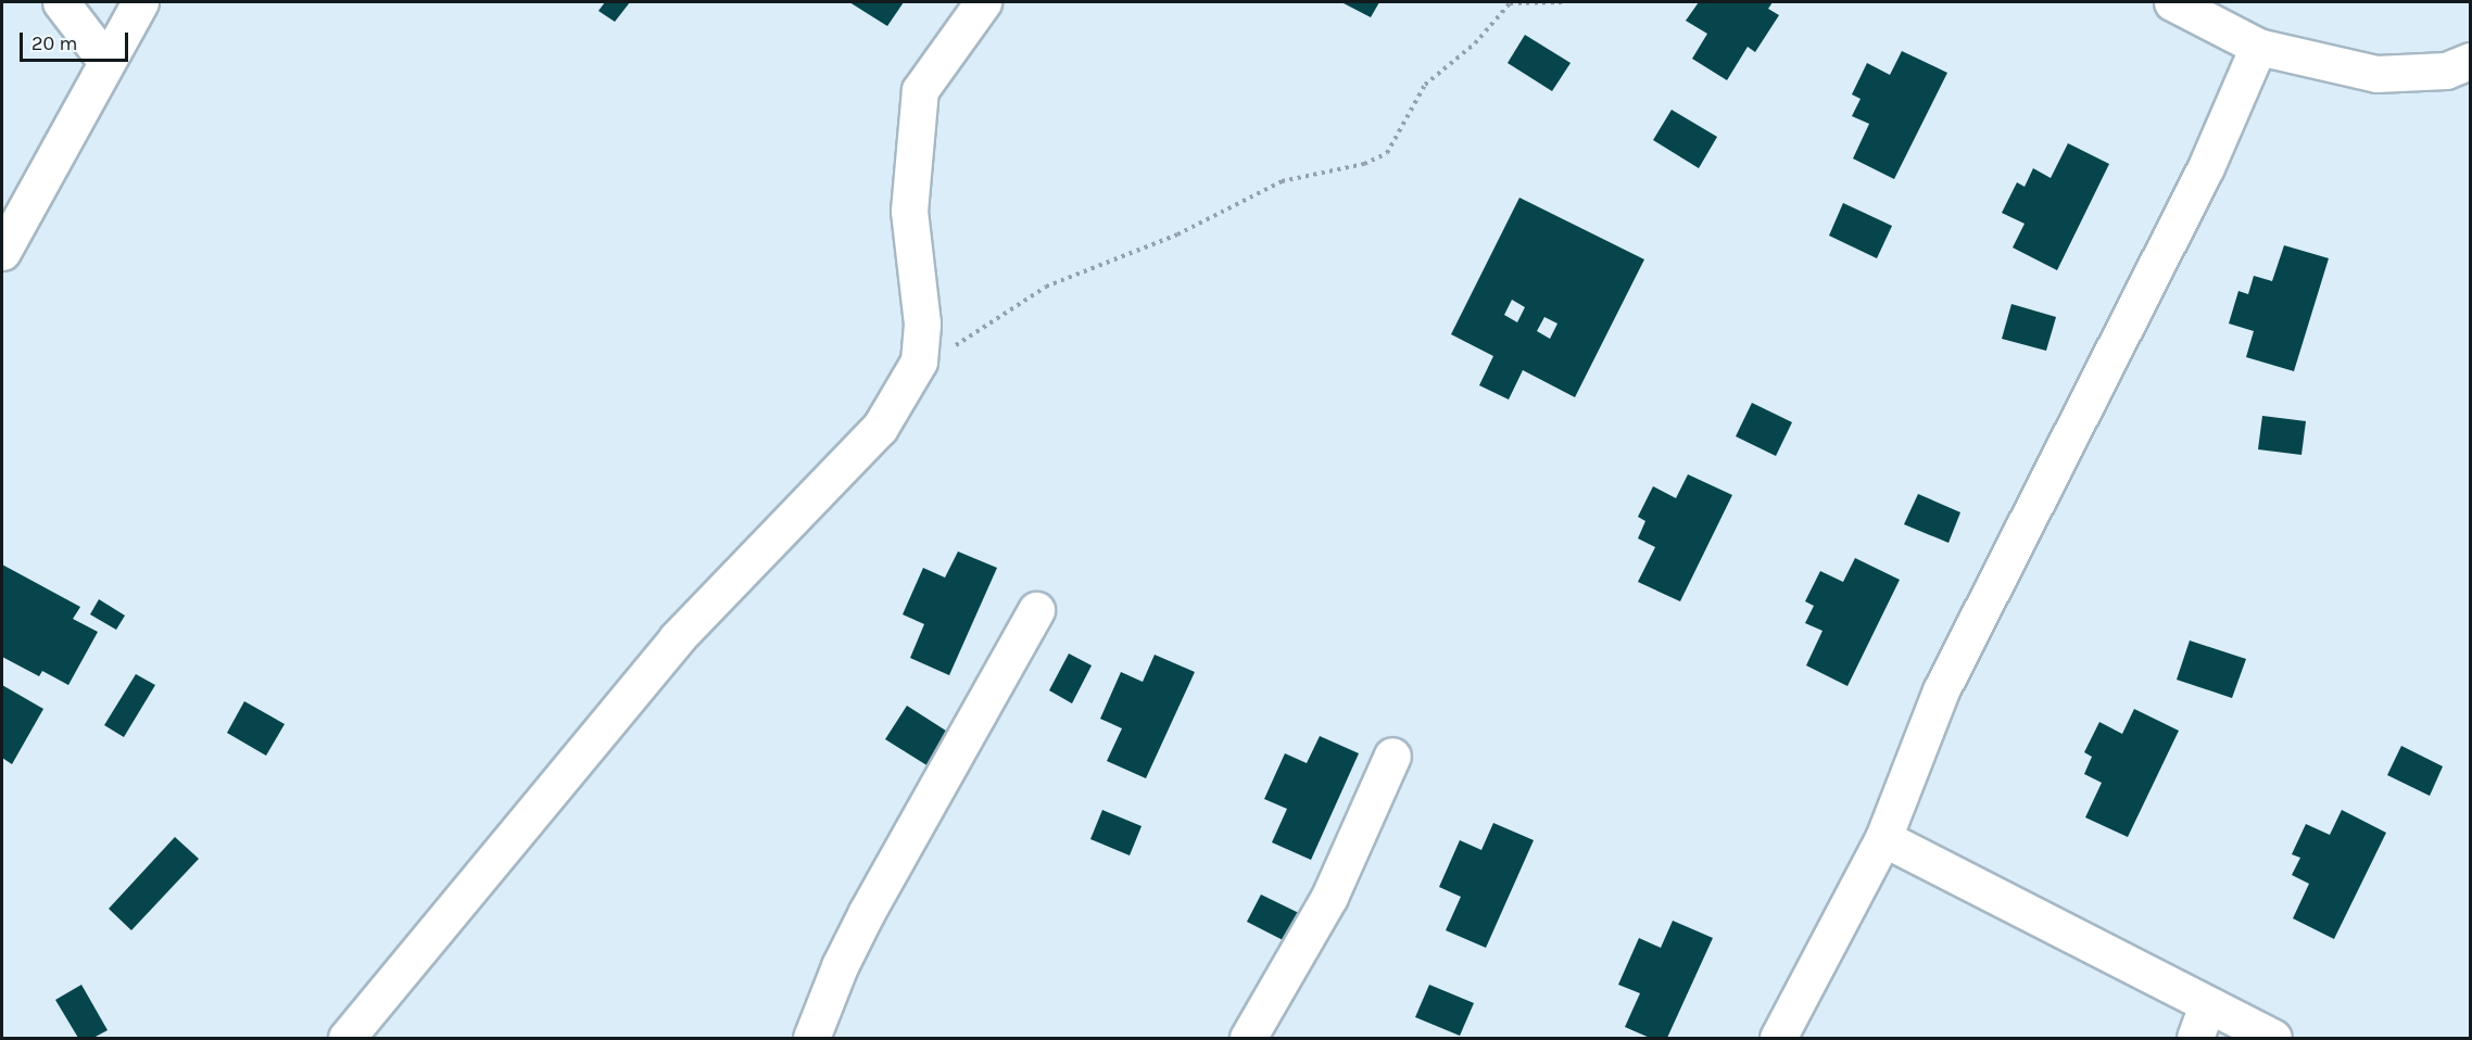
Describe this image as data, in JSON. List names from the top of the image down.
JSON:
{
  "scale_bar": "20 m"
}
